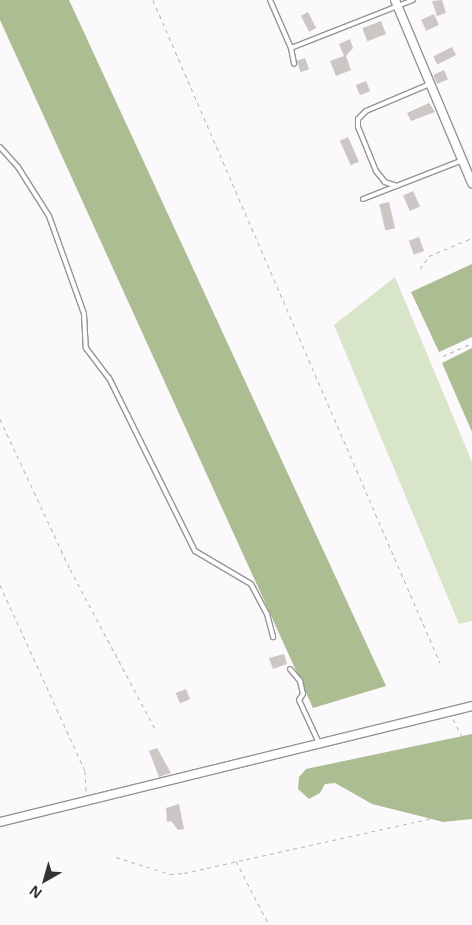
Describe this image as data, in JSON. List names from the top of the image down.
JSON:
{
  "north": "bottom left"
}
